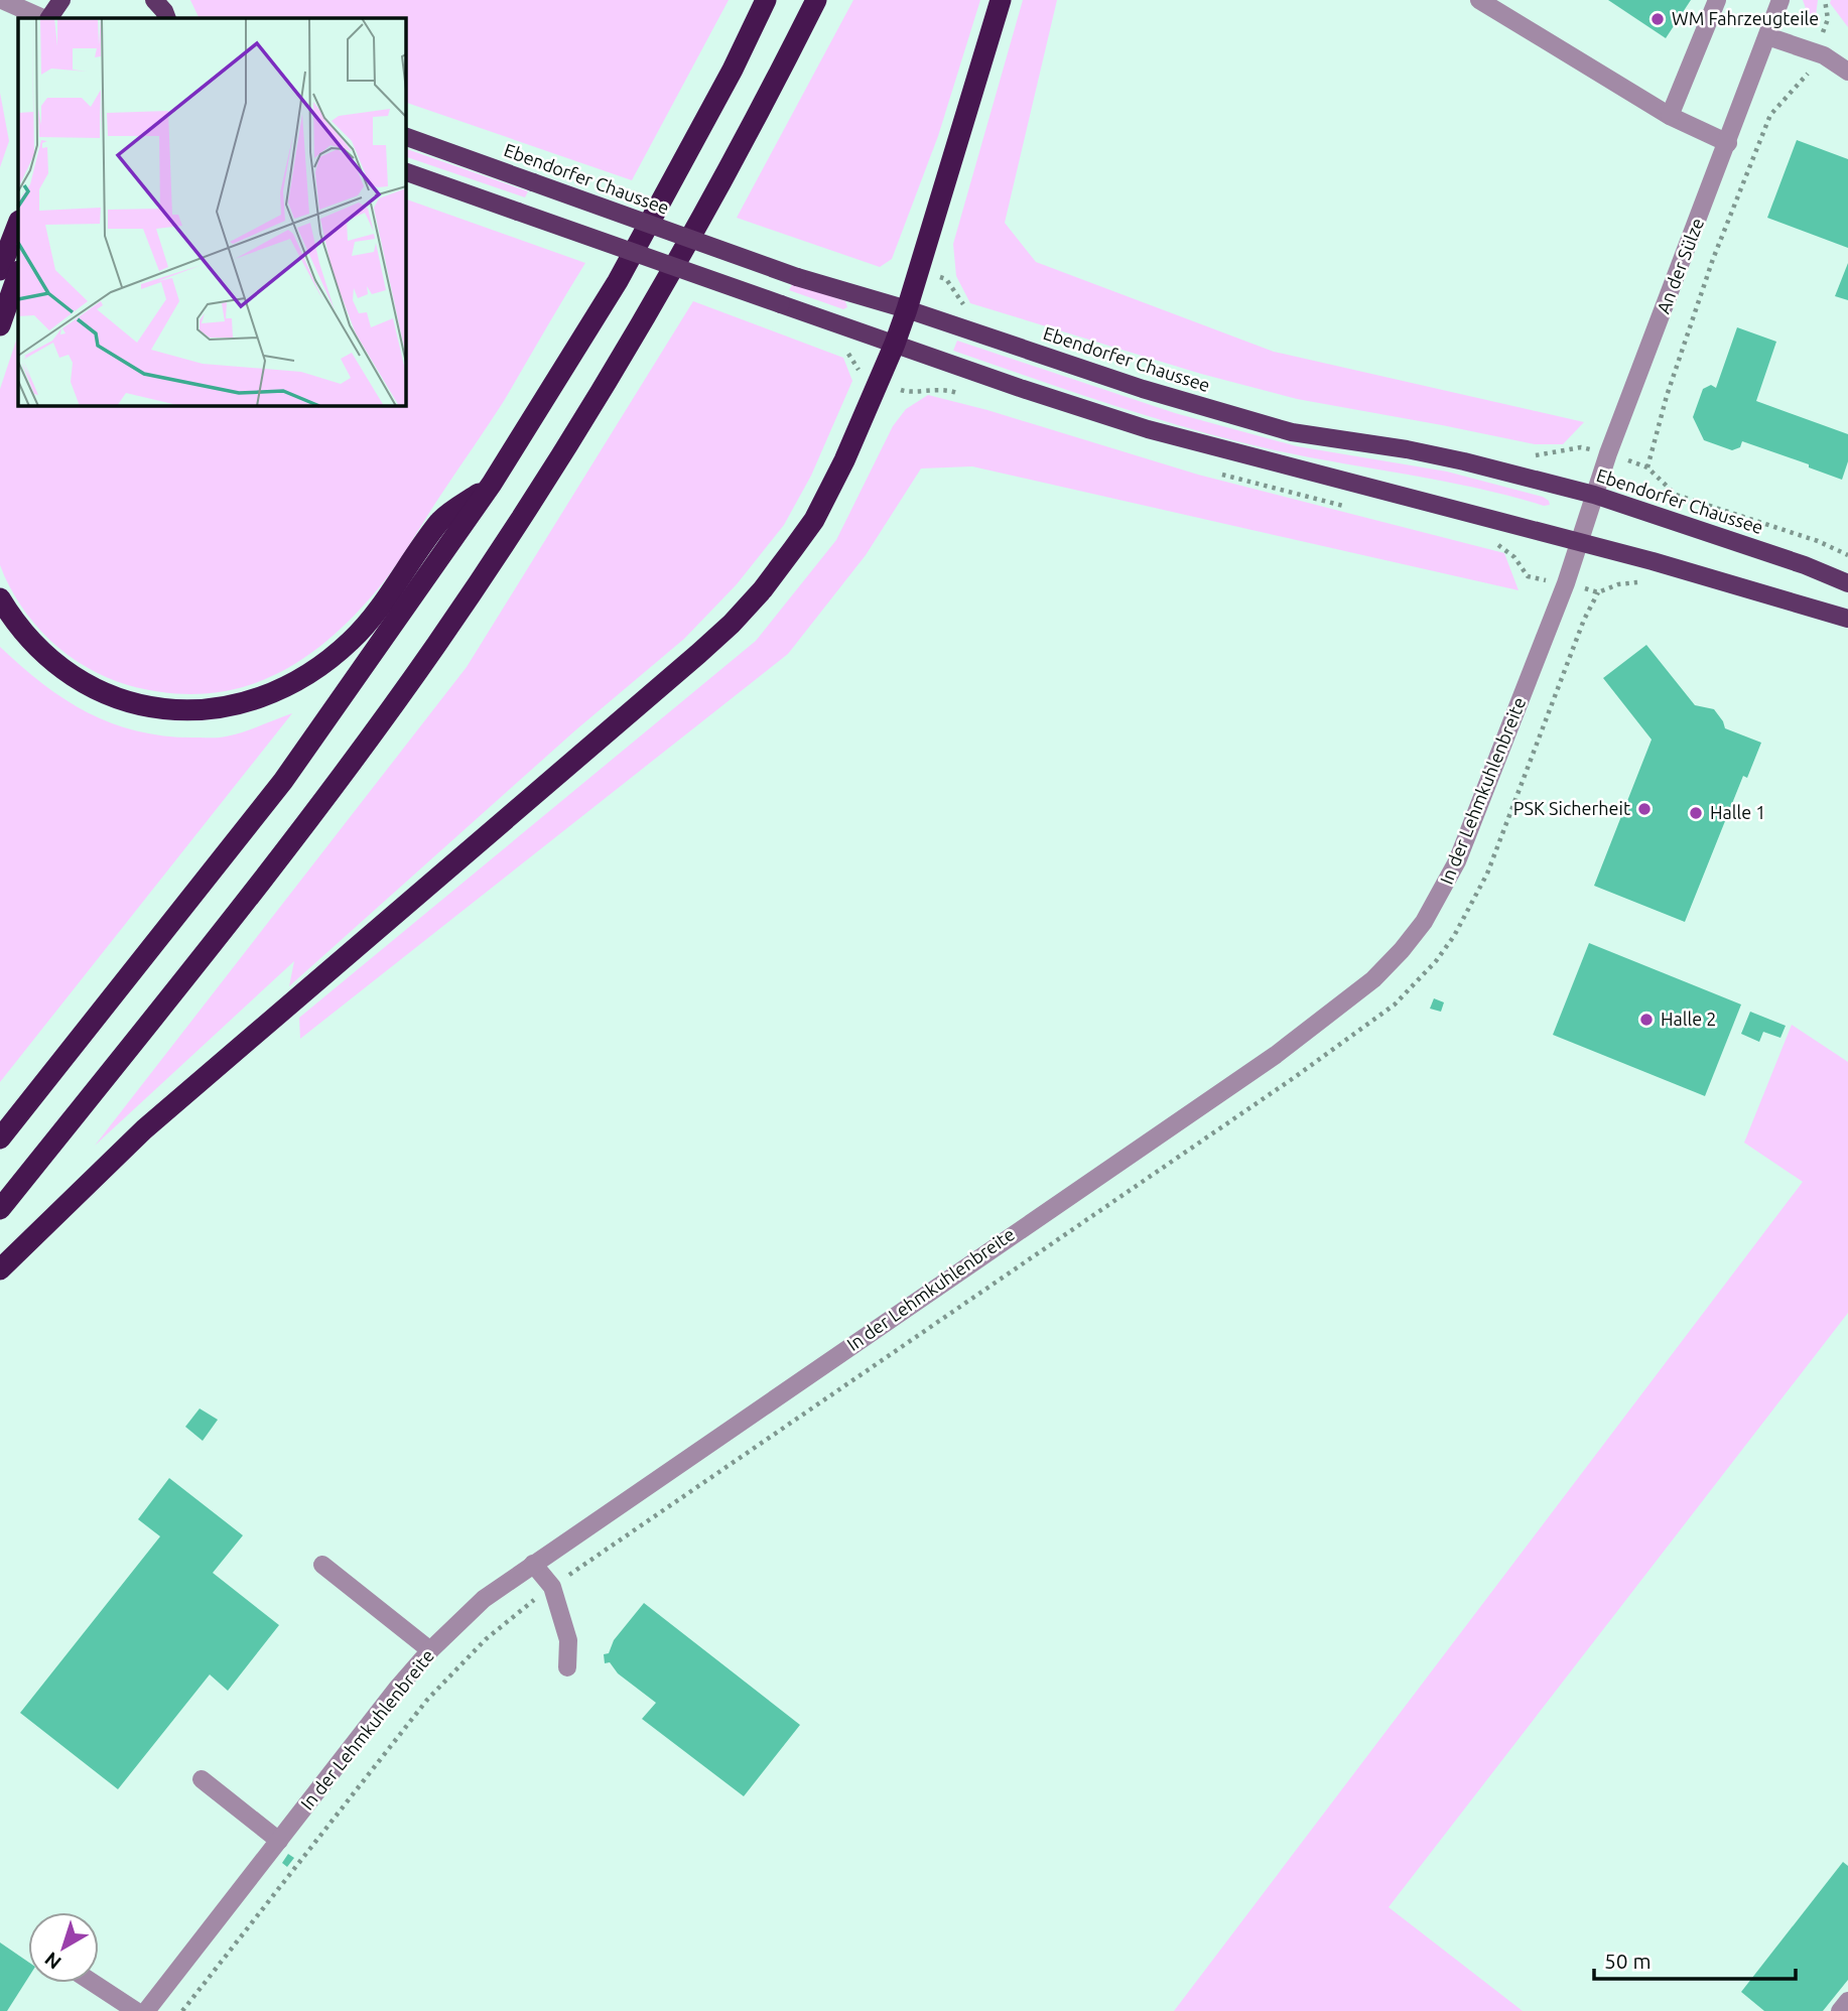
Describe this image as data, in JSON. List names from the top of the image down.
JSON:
{
  "streets": {
    "main road": ["Ebendorfer Chaussee"],
    "street": ["An der Sülze", "In der Lehmkuhlenbreite"]
  },
  "crossings": [
    ["Ebendorfer Chaussee", "An der Sülze"],
    ["Ebendorfer Chaussee", "In der Lehmkuhlenbreite"],
    ["An der Sülze", "In der Lehmkuhlenbreite"]
  ],
  "places": [
    "WM Fahrzeugteile",
    "PSK Sicherheit",
    "Halle 1",
    "Halle 2"
  ],
  "scale_bar": "50 m",
  "north": "bottom left"
}
